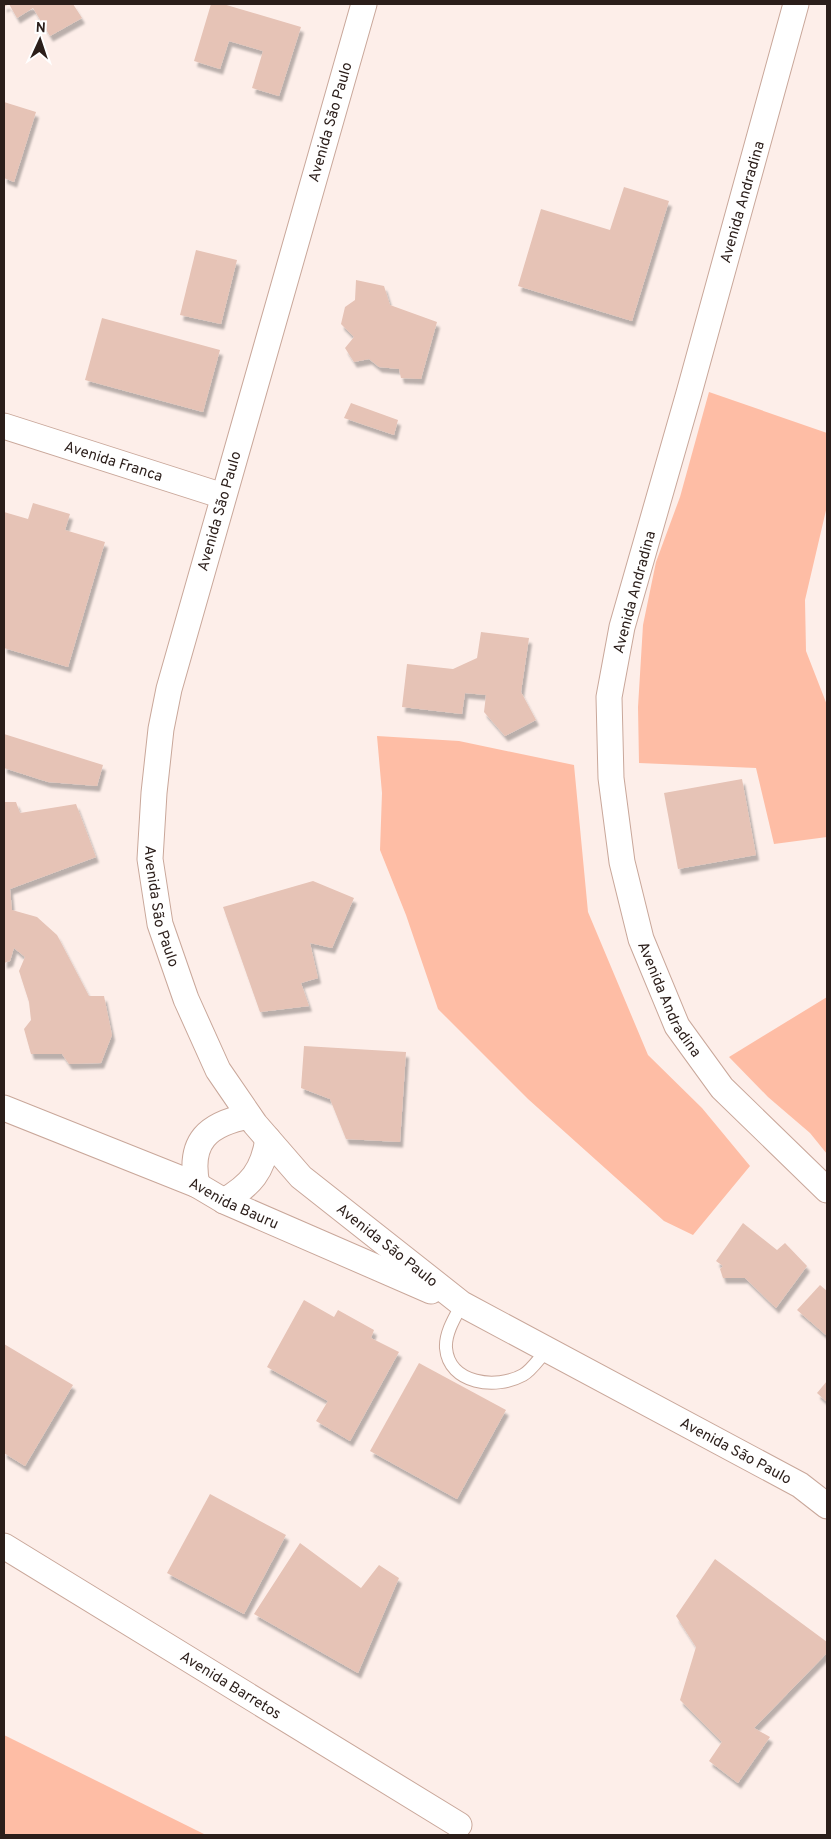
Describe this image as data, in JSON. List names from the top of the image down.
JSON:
{
  "streets": {
    "street": [
      "Avenida São Paulo",
      "Avenida Andradina",
      "Avenida Franca",
      "Avenida Bauru",
      "Avenida Barretos"
    ]
  },
  "crossings": [
    ["Avenida São Paulo", "Avenida Franca"],
    ["Avenida São Paulo", "Avenida Bauru"]
  ],
  "north": "top"
}
